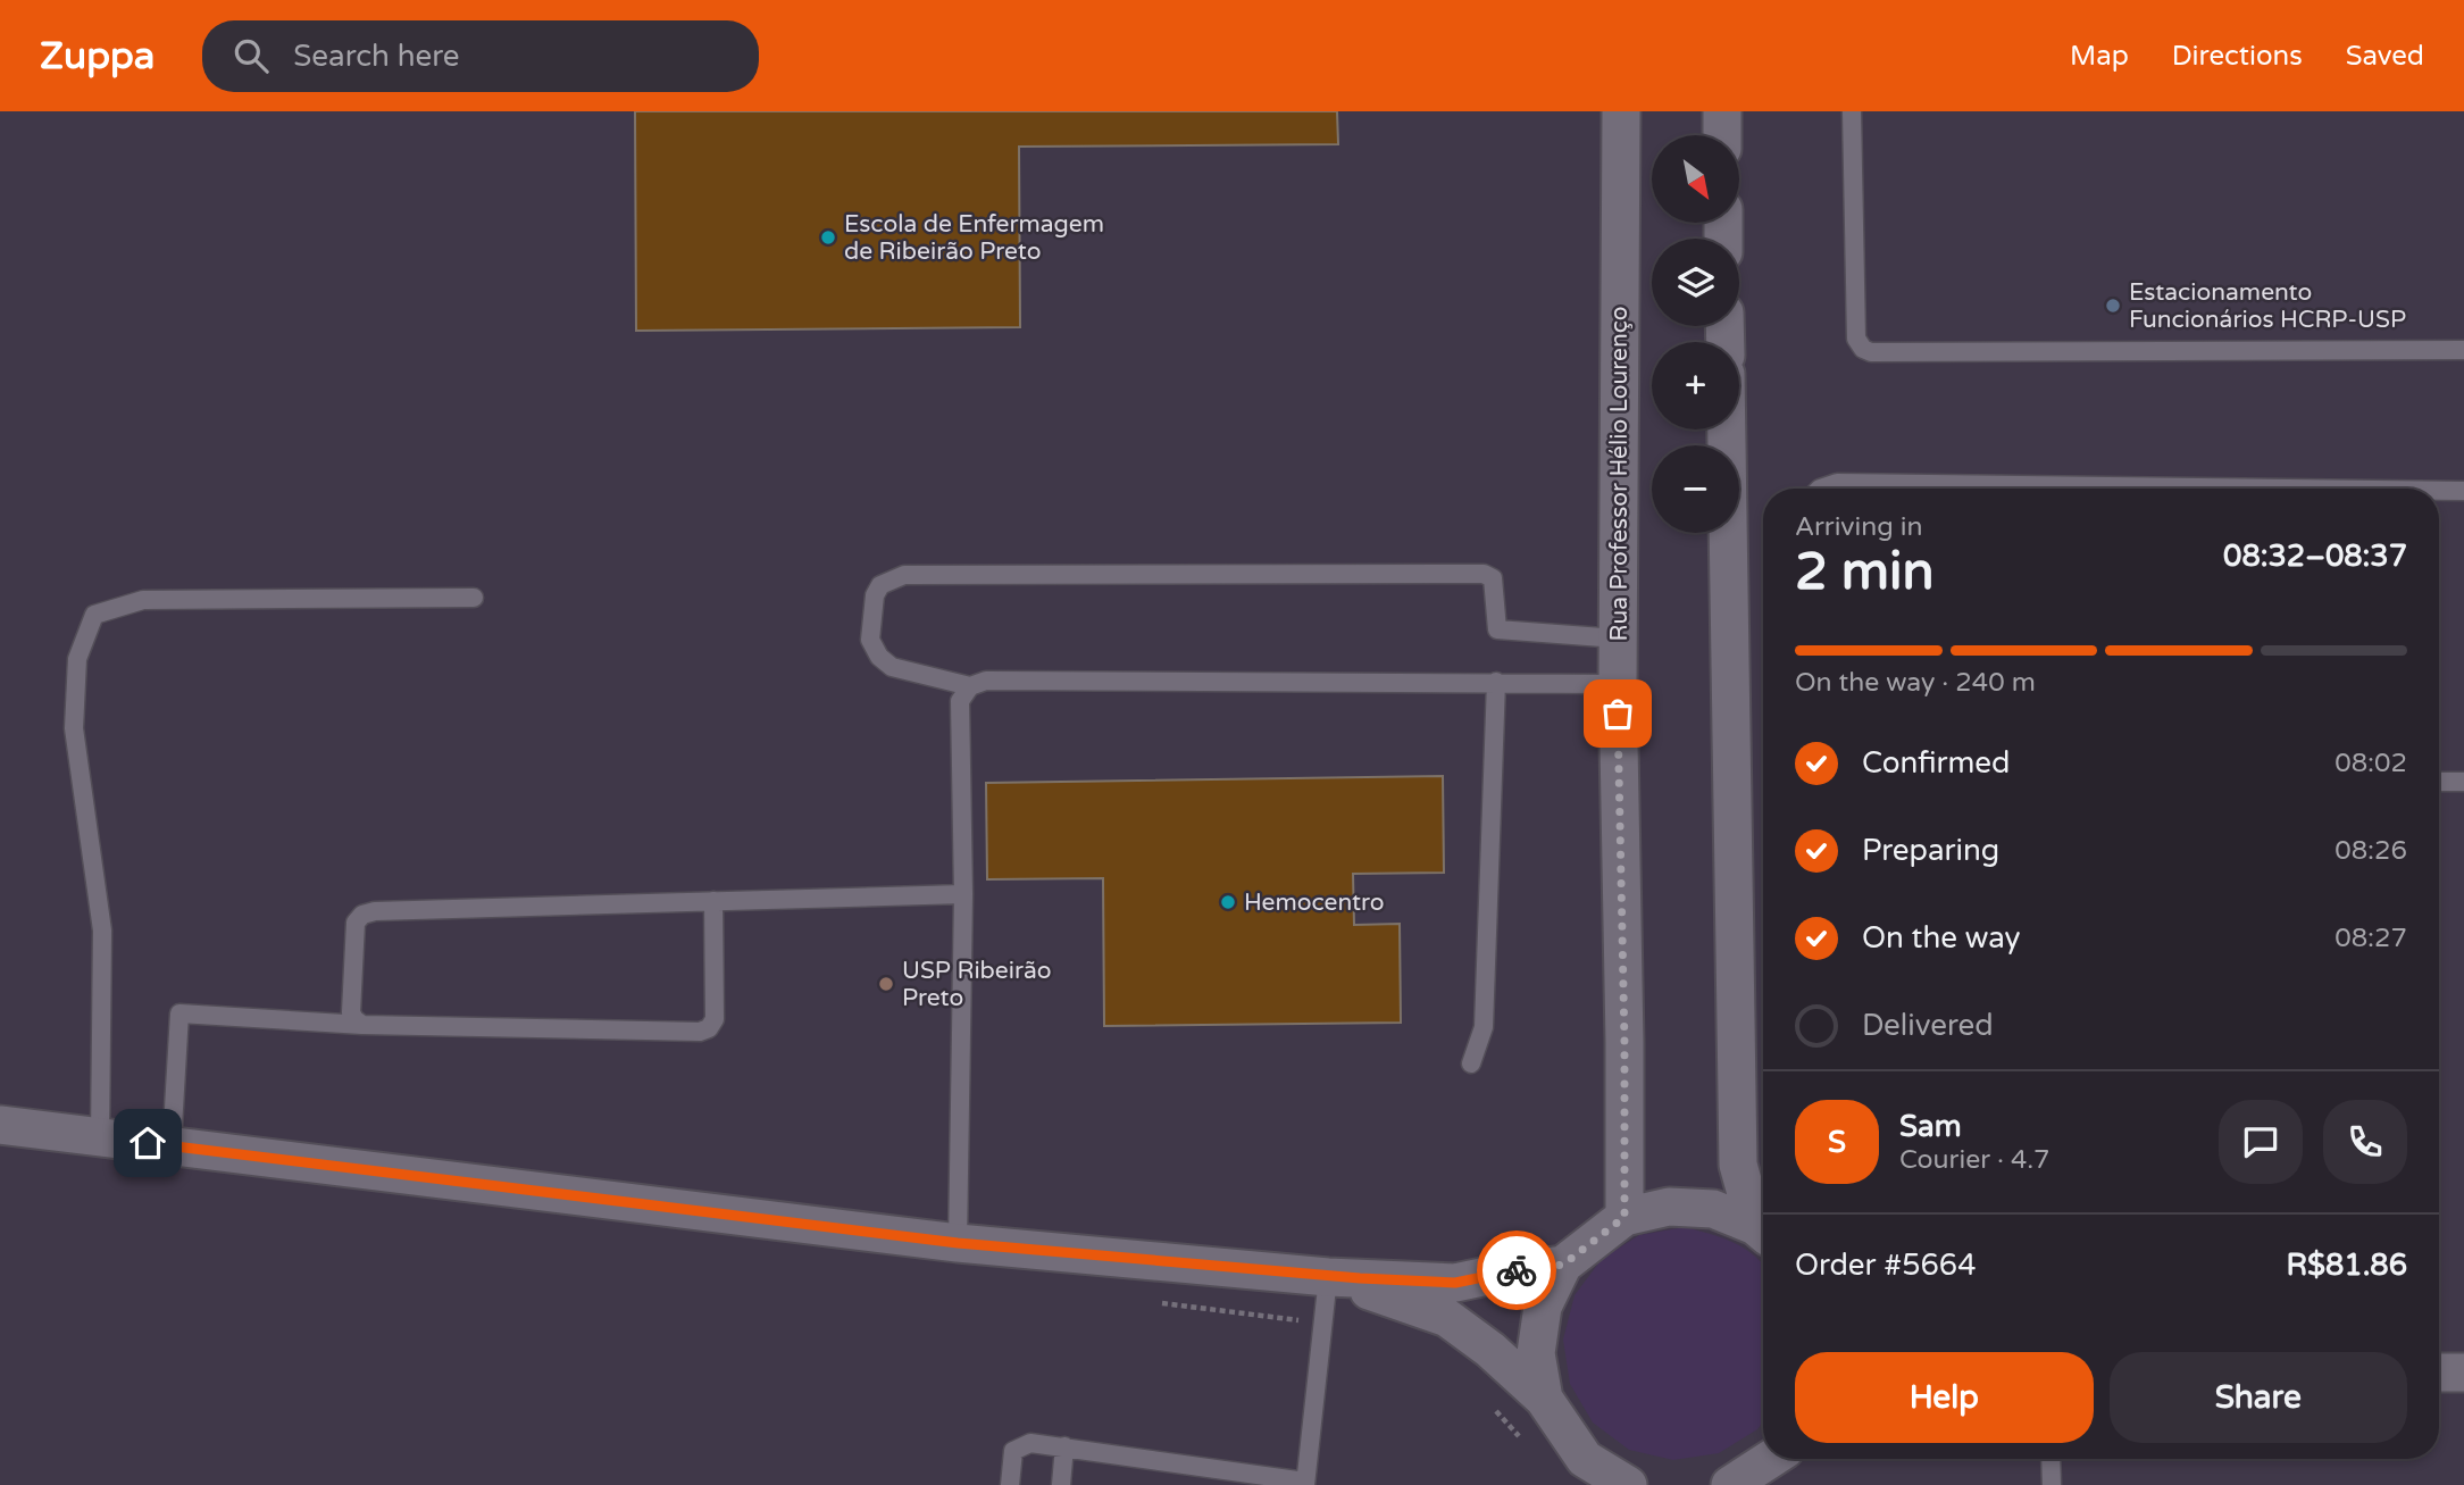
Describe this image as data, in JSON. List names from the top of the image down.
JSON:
{
  "streets": {
    "street": ["Rua Professor Hélio Lourenço"]
  },
  "places": [
    "Escola de Enfermagem de Ribeirão Preto",
    "Estacionamento Funcionários HCRP-USP",
    "Hemocentro",
    "USP Ribeirão Preto"
  ],
  "north": "bottom right",
  "page": {
    "header": "Zuppa",
    "search": "Search here",
    "nav": ["Map", "Directions", "Saved"],
    "map_buttons": ["+", "−"],
    "heading": ["2 min", "Arriving in", "08:32–08:37"],
    "panel": [
      "Sam",
      "Courier · 4.7",
      "Order #5664",
      "R$81.86"
    ],
    "bar": "On the way · 240 m",
    "list": [
      ["Confirmed", "08:02"],
      ["Preparing", "08:26"],
      ["On the way", "08:27"],
      "Delivered"
    ],
    "round": "S",
    "buttons": ["Help", "Share"]
  }
}
